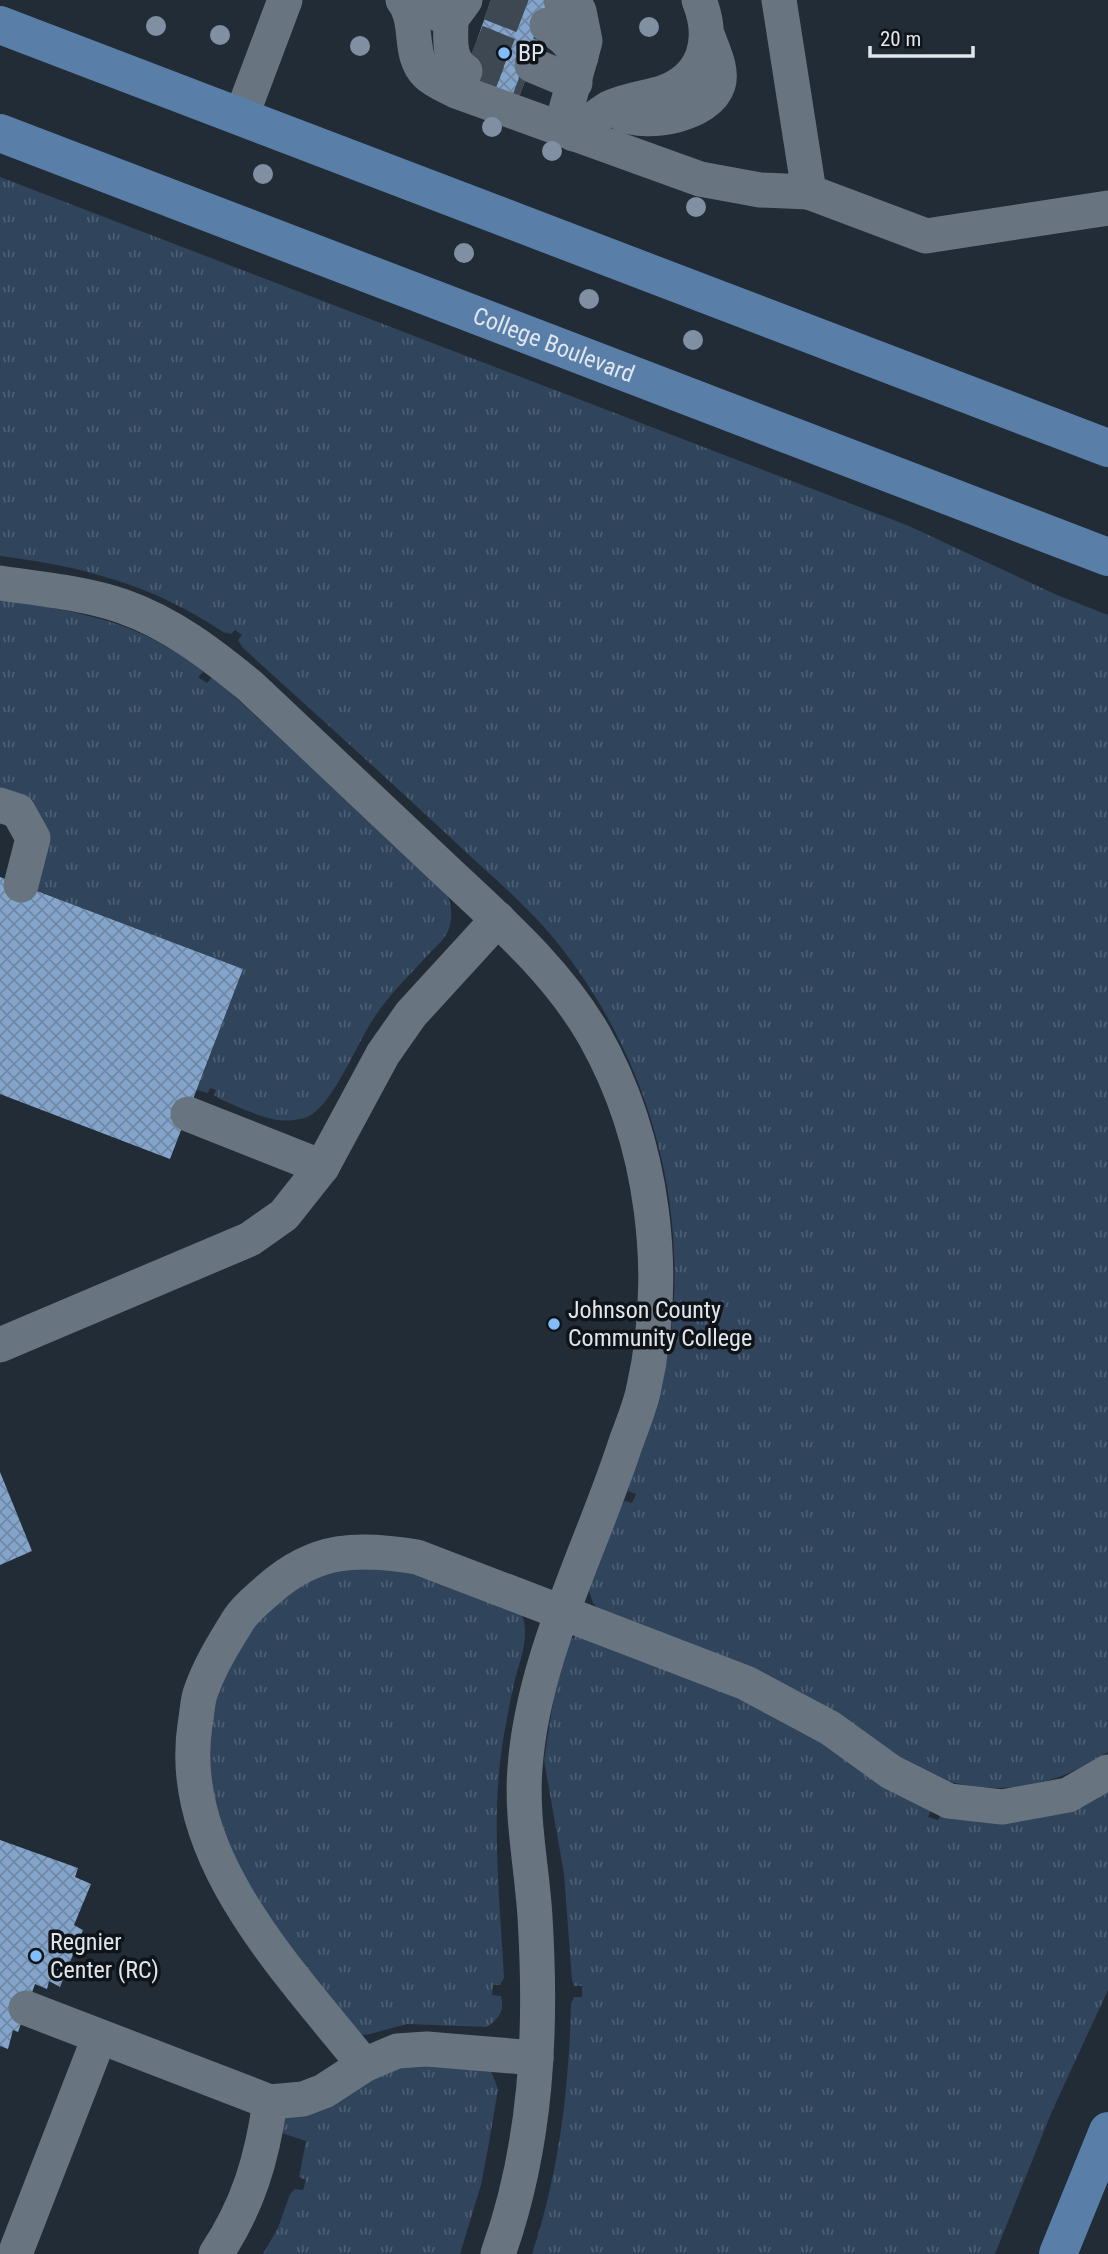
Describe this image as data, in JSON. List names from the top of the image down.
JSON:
{
  "streets": {
    "main road": ["College Boulevard"]
  },
  "places": ["BP", "Johnson County Community College", "Regnier Center (RC)"],
  "scale_bar": "20 m"
}
